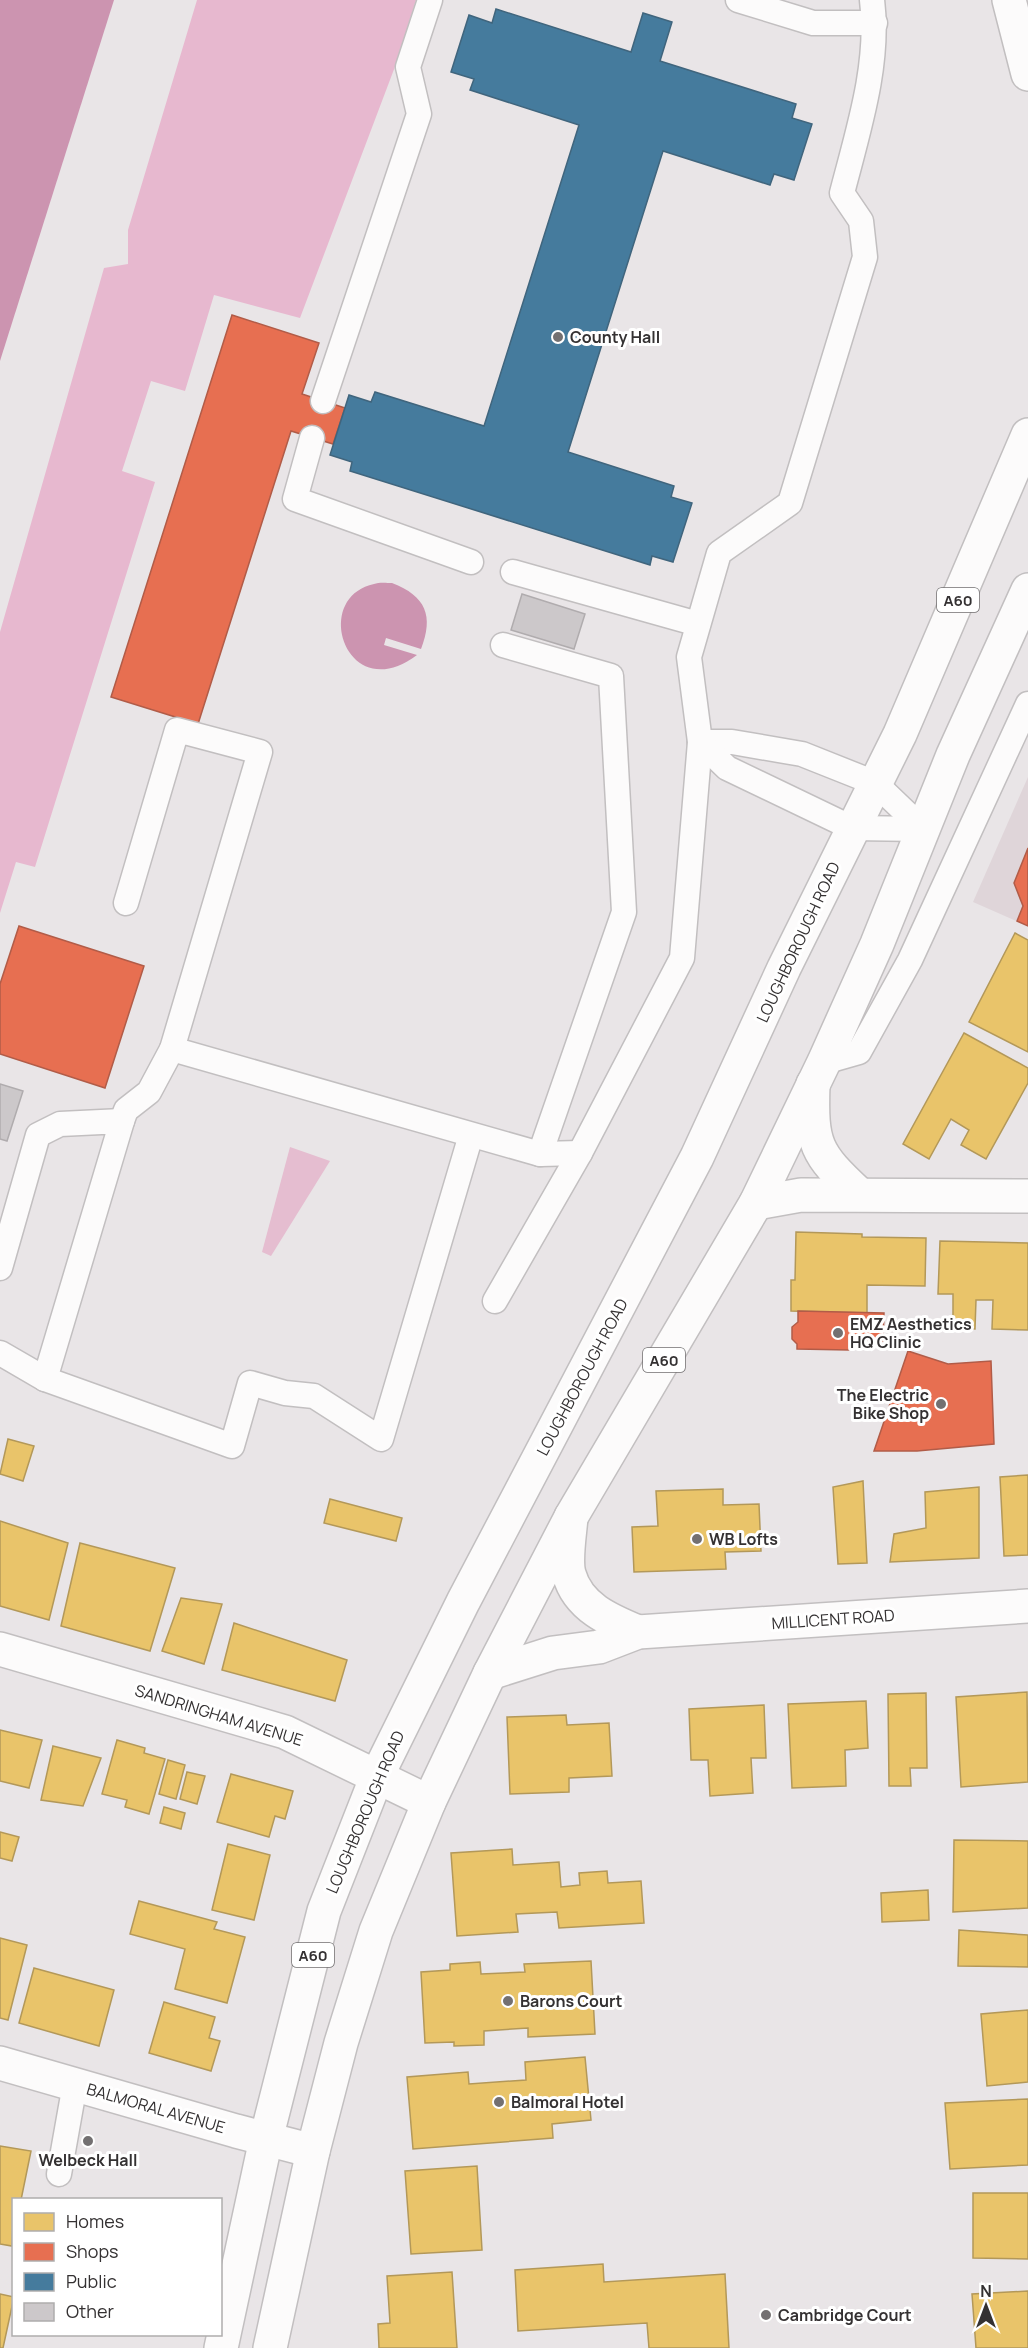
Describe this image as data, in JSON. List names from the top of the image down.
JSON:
{
  "streets": {
    "main road": [
      "A60",
      "LOUGHBOROUGH ROAD",
      "MILLICENT ROAD",
      "SANDRINGHAM AVENUE",
      "BALMORAL AVENUE"
    ]
  },
  "crossings": [
    ["A60", "MILLICENT ROAD"],
    ["A60", "SANDRINGHAM AVENUE"],
    ["A60", "BALMORAL AVENUE"],
    ["LOUGHBOROUGH ROAD", "SANDRINGHAM AVENUE"],
    ["LOUGHBOROUGH ROAD", "BALMORAL AVENUE"]
  ],
  "places": [
    "County Hall",
    "EMZ Aesthetics HQ Clinic",
    "The Electric Bike Shop",
    "WB Lofts",
    "Barons Court",
    "Balmoral Hotel",
    "Welbeck Hall",
    "Cambridge Court"
  ],
  "legend": [
    "Homes",
    "Shops",
    "Public",
    "Other"
  ],
  "north": "top"
}
